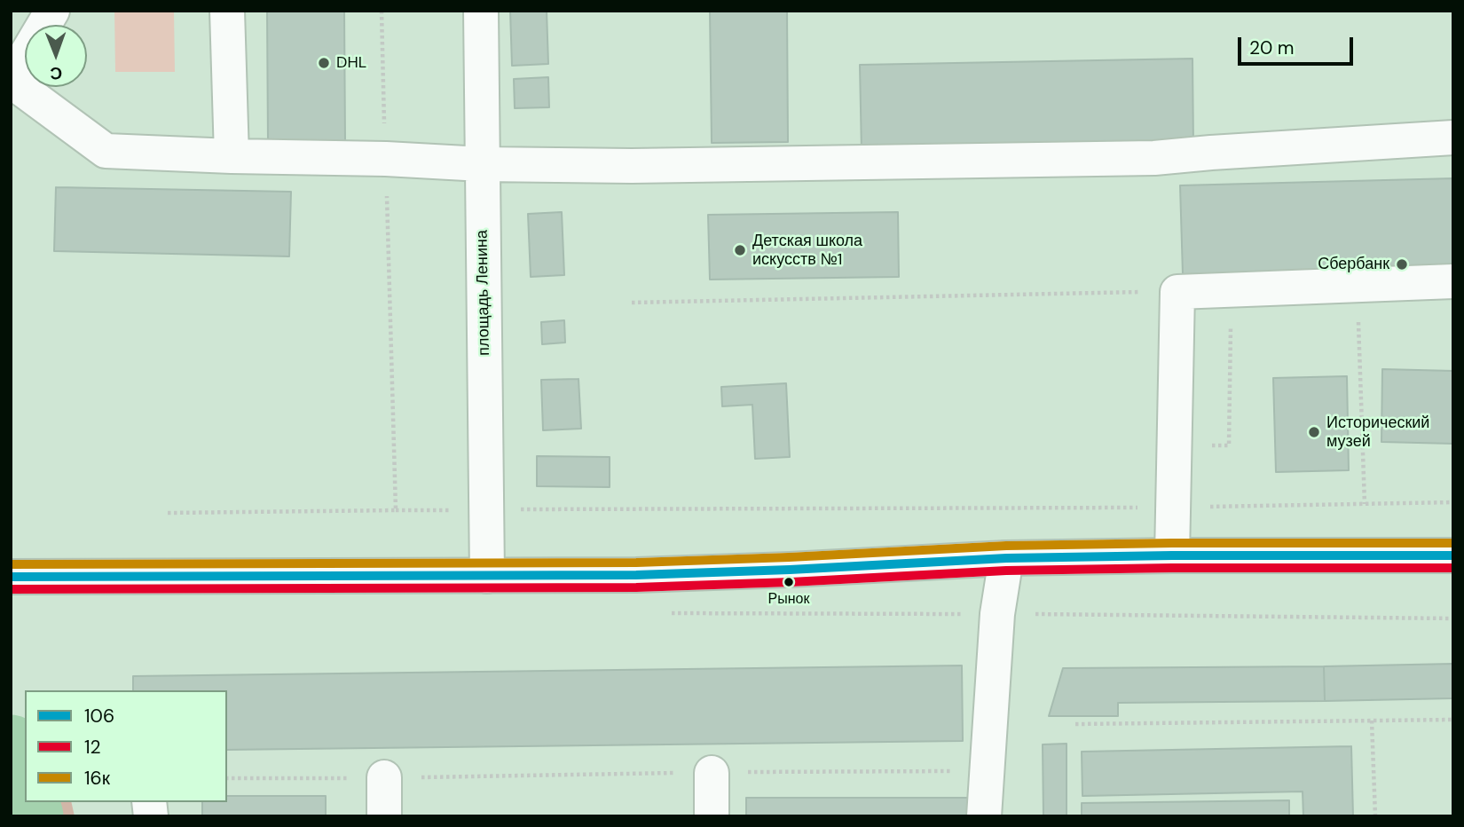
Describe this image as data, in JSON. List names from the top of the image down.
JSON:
{
  "streets": {
    "main road": ["площадь Ленина"]
  },
  "places": [
    "DHL",
    "Детская школа искусств №1",
    "Сбербанк",
    "Исторический музей",
    "Рынок"
  ],
  "lines": ["transit line 16к", "transit line 106", "transit line 12"],
  "legend": ["106", "12", "16к"],
  "scale_bar": "20 m",
  "north": "bottom"
}
